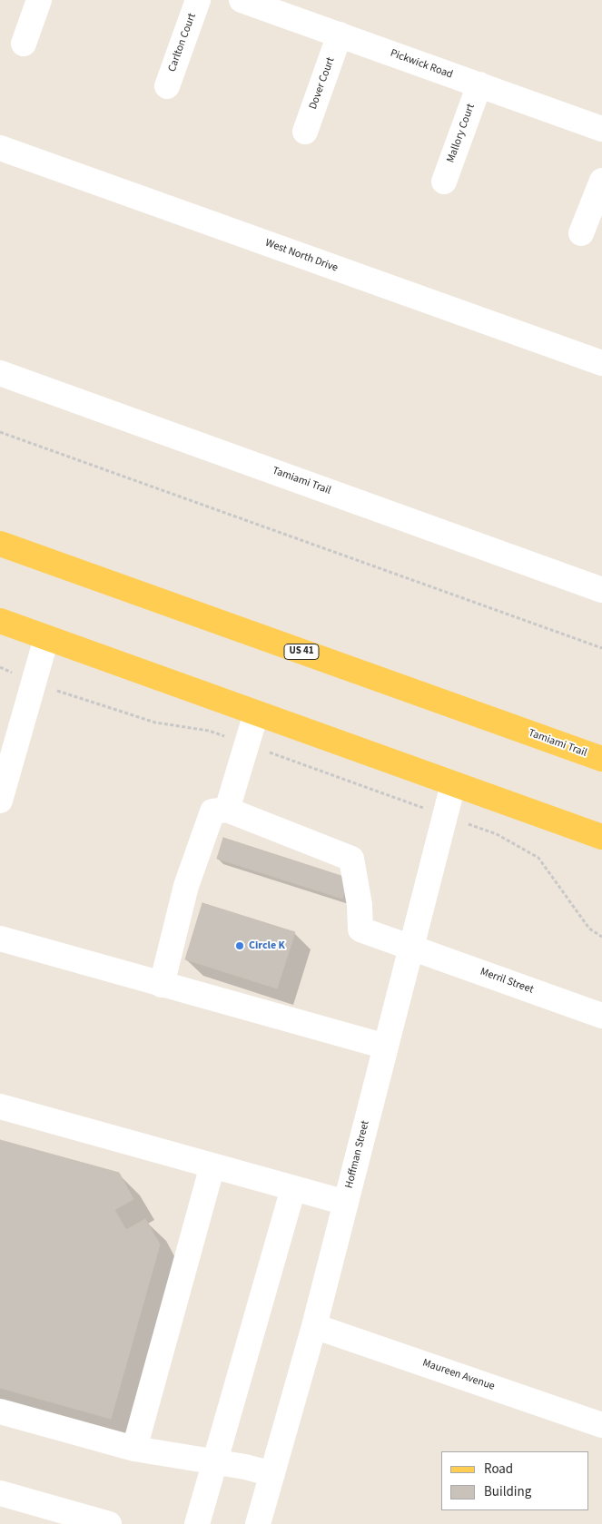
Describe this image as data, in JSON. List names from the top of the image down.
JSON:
{
  "streets": {
    "main road": ["Tamiami Trail", "US 41"],
    "street": [
      "Carlton Court",
      "Pickwick Road",
      "Dover Court",
      "Mallory Court",
      "West North Drive",
      "Merril Street",
      "Hoffman Street",
      "Maureen Avenue"
    ]
  },
  "crossings": [
    ["Pickwick Road", "Dover Court"],
    ["Pickwick Road", "Mallory Court"],
    ["Merril Street", "Hoffman Street"],
    ["Hoffman Street", "Maureen Avenue"]
  ],
  "places": ["Circle K"],
  "legend": ["Road", "Building"]
}
